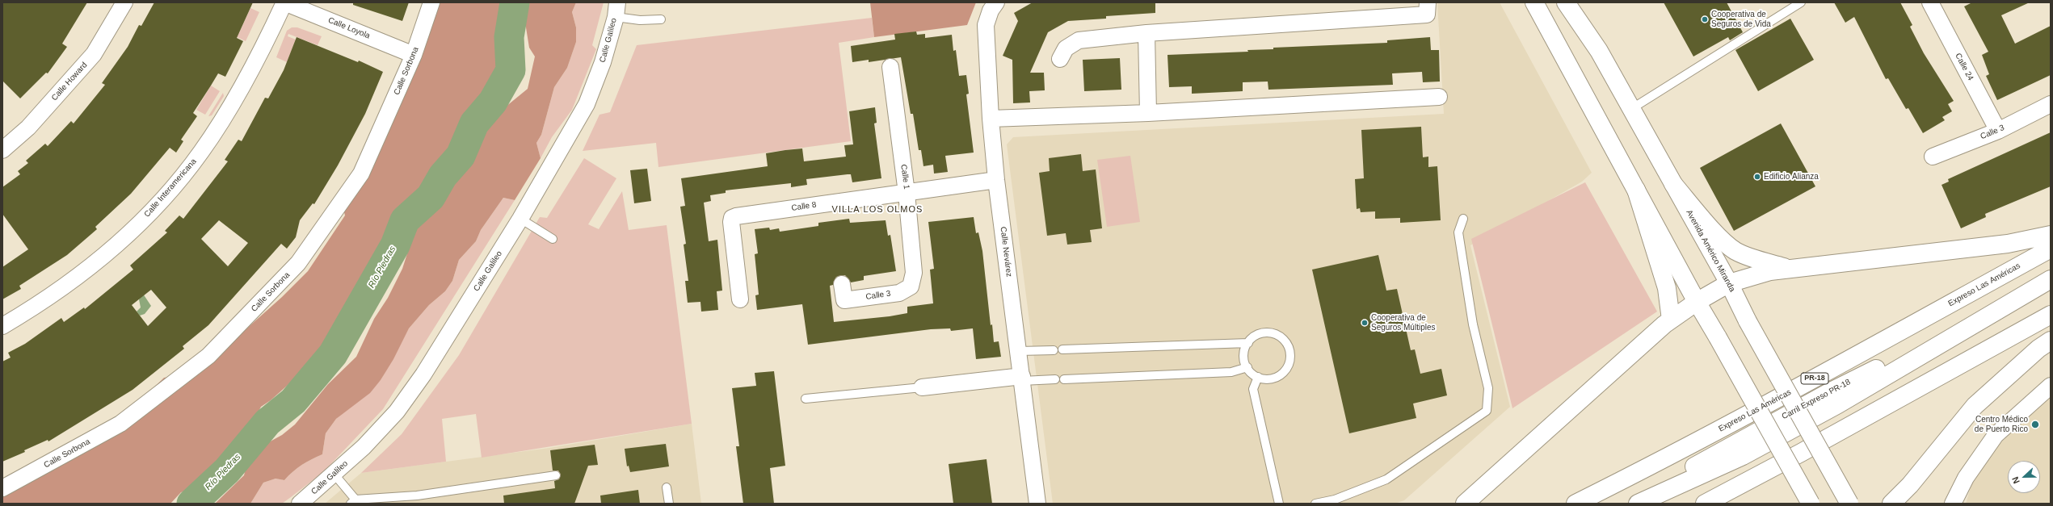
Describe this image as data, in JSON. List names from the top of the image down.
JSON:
{
  "streets": {
    "main road": [
      "Avenida Américo Miranda",
      "Expreso Las Américas",
      "PR-18",
      "Carril Expreso PR-18"
    ],
    "street": [
      "Calle Loyola",
      "Calle Galileo",
      "Calle 24",
      "Calle Sorbona",
      "Calle Howard",
      "Calle 3",
      "Calle 1",
      "Calle Interamericana",
      "Calle 8",
      "Calle Nevárez"
    ]
  },
  "crossings": [
    ["Calle Loyola", "Calle Sorbona"],
    ["Calle Loyola", "Calle Interamericana"],
    ["Calle 24", "Calle 3"],
    ["Calle 3", "Calle 1"],
    ["Calle 1", "Calle 8"],
    ["Calle 8", "Calle Nevárez"]
  ],
  "districts": ["VILLA LOS OLMOS"],
  "water": ["Río Piedras"],
  "places": [
    "Cooperativa de Seguros de Vida",
    "Edificio Alianza",
    "Cooperativa de Seguros Múltiples",
    "Centro Médico de Puerto Rico"
  ],
  "north": "left"
}
